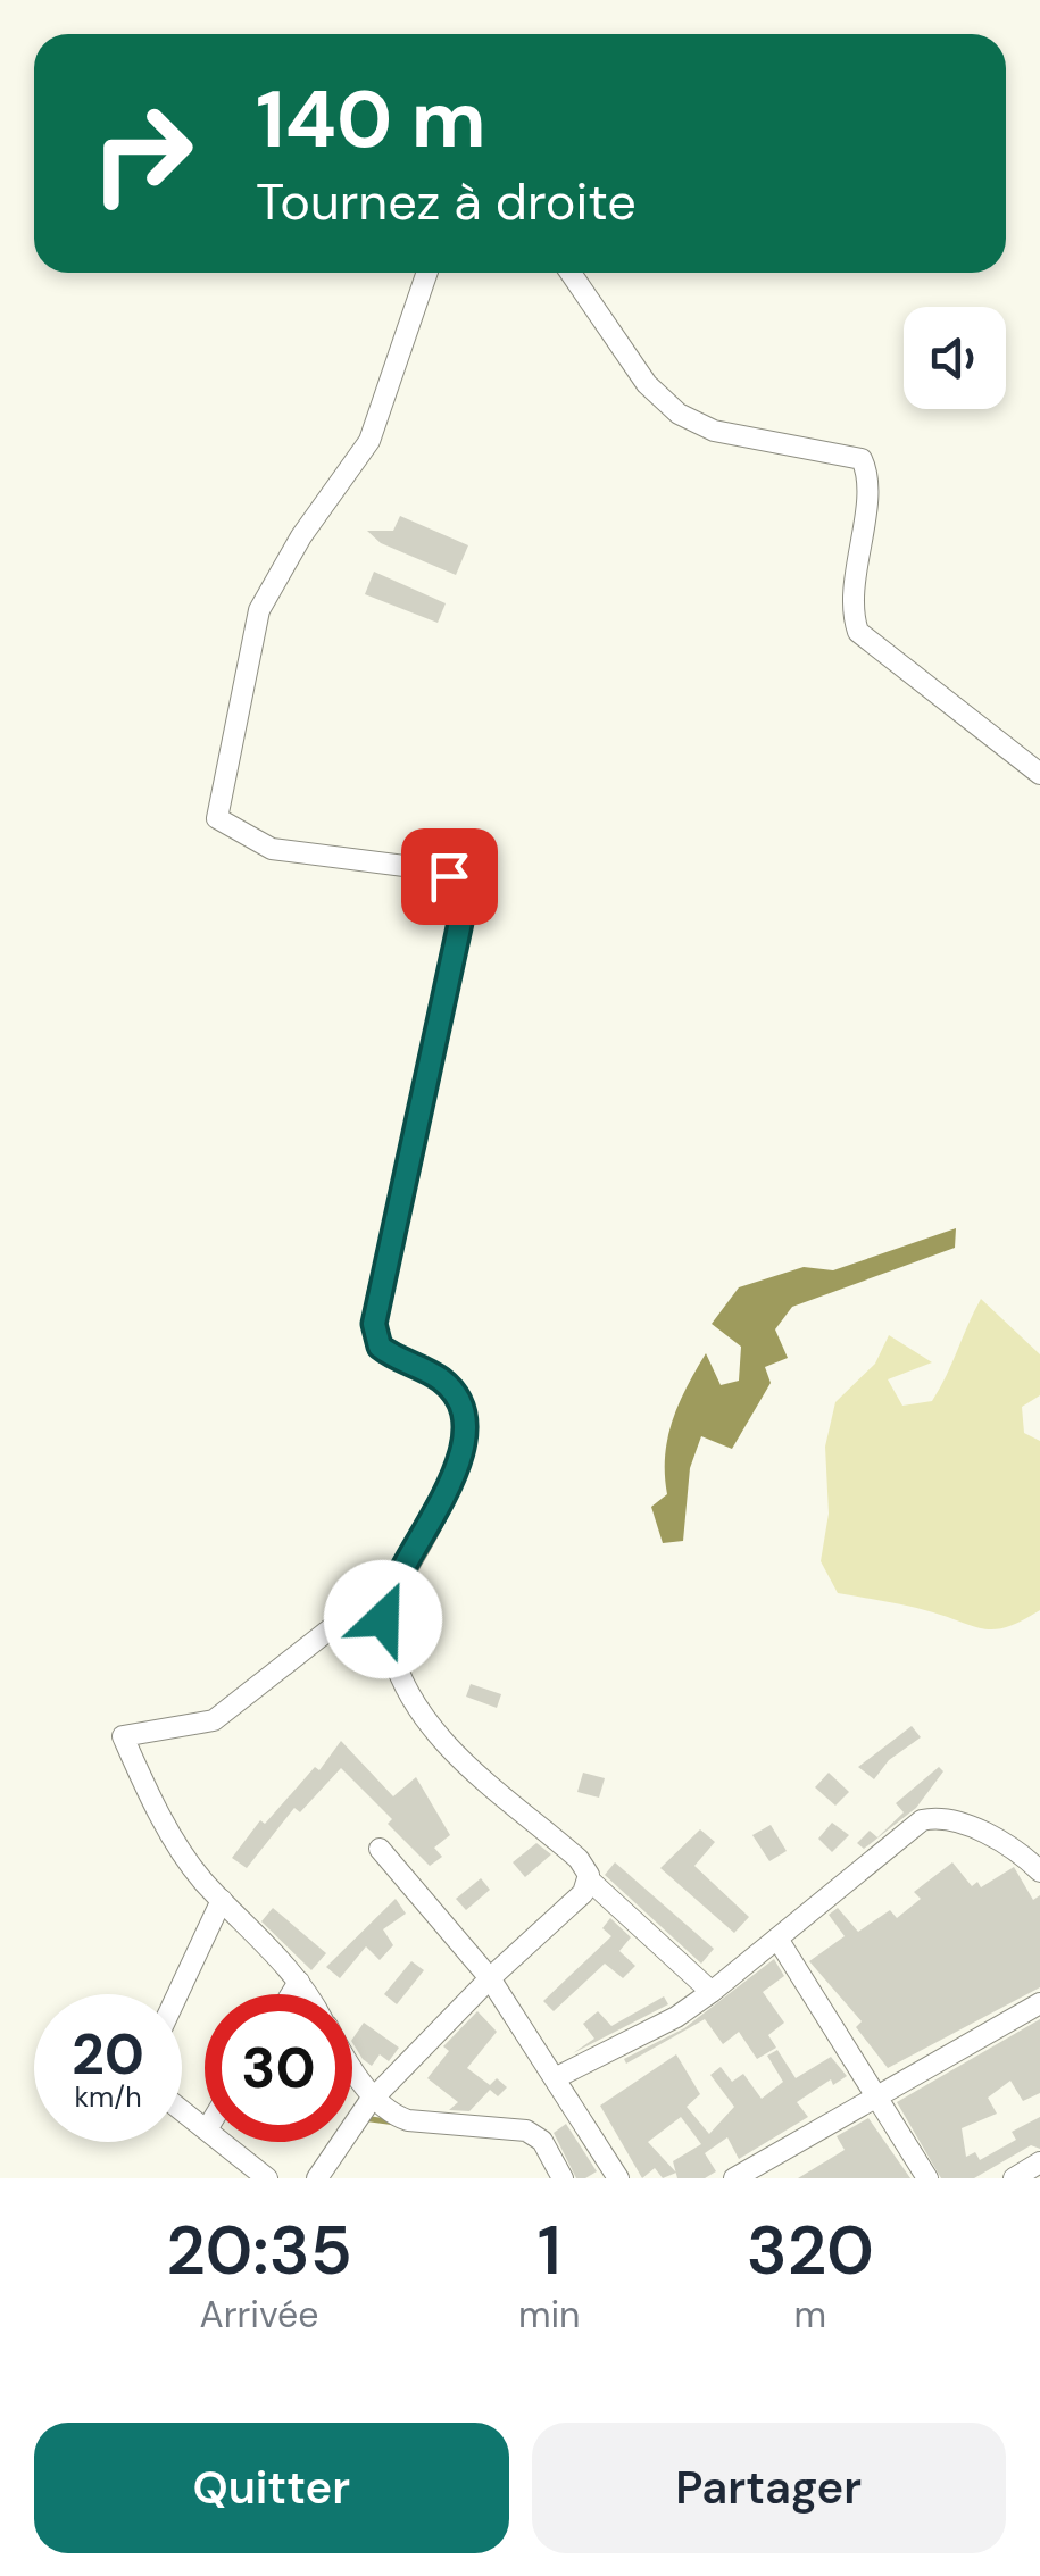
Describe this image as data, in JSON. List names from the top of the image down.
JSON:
{
  "page": {
    "turn": ["140 m", "Tournez à droite"],
    "speed": "20 km/h",
    "limit": "30",
    "eta": [
      "20:35",
      "Arrivée",
      "1",
      "min",
      "320",
      "m"
    ],
    "buttons": ["Quitter", "Partager"]
  }
}
